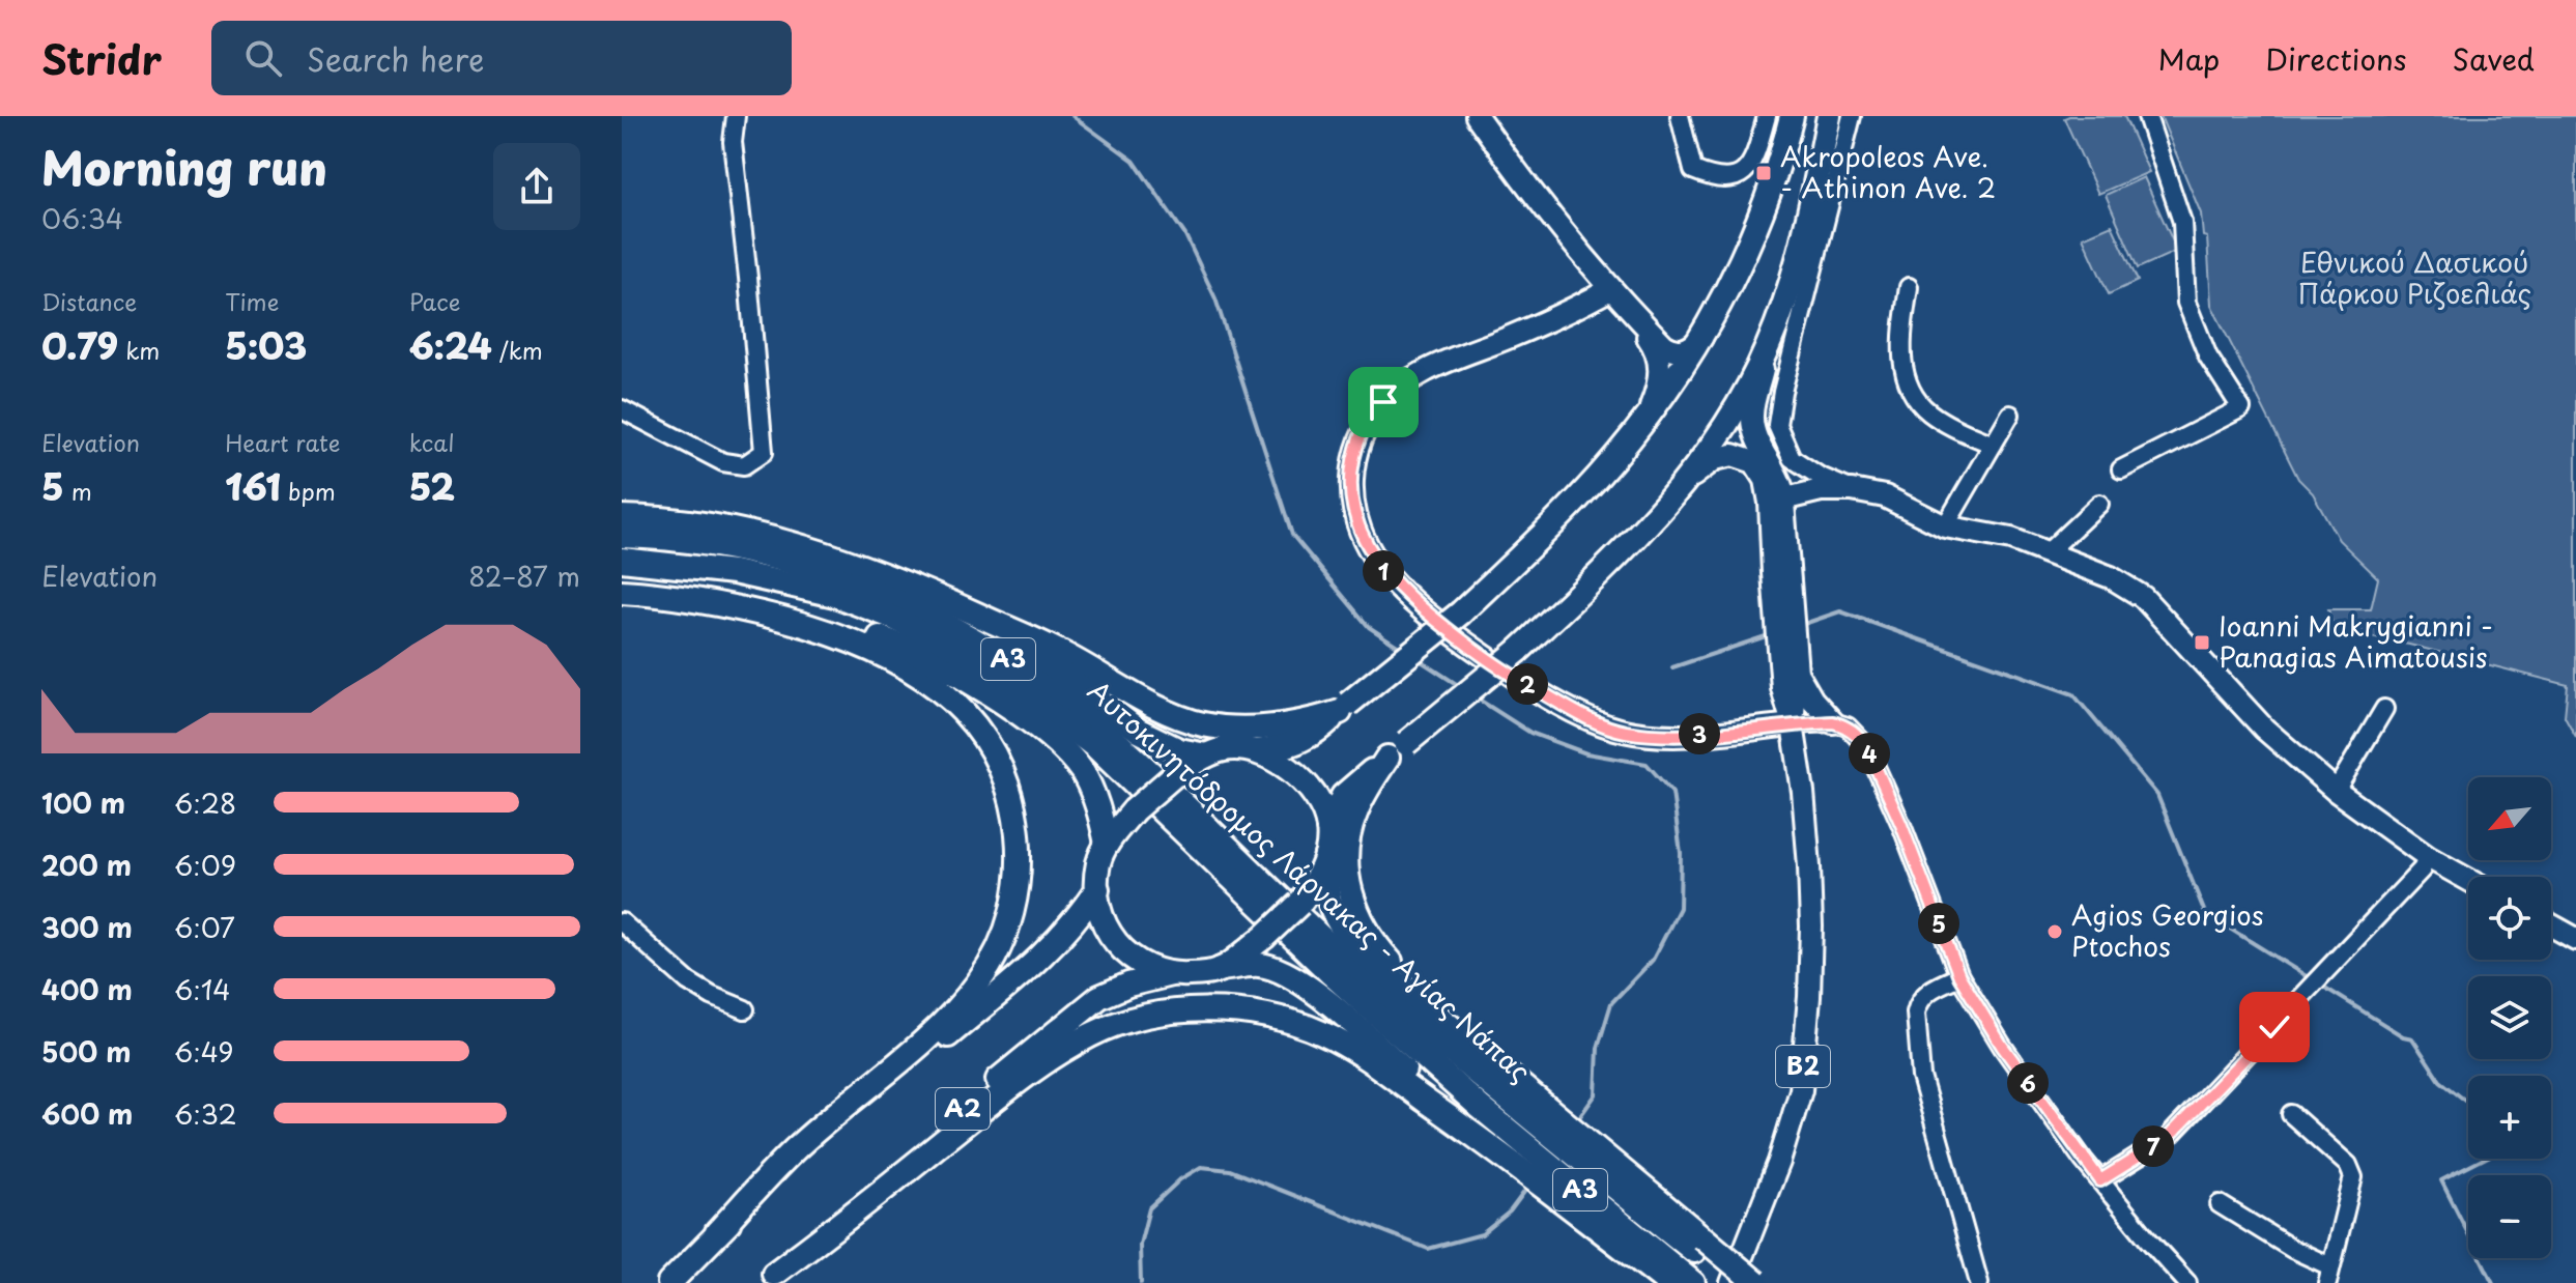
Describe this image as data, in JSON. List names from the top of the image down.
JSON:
{
  "streets": {
    "highway": [
      "A3",
      "Αυτοκινητόδρομος Λάρνακας - Αγίας Νάπας",
      "B2",
      "A2"
    ]
  },
  "crossings": [
    ["B2", "A2"]
  ],
  "parks": ["Εθνικού Δασικού Πάρκου Ριζοελιάς"],
  "places": {
    "transit": ["Akropoleos Ave. - Athinon Ave. 2", "Ioanni Makrygianni - Panagias Aimatousis"],
    "other": ["Agios Georgios Ptochos"]
  },
  "north": "bottom left",
  "page": {
    "header": "Stridr",
    "search": "Search here",
    "nav": ["Map", "Directions", "Saved"],
    "heading": ["Morning run", "06:34"],
    "stats": [
      ["Distance", "0.79 km"],
      ["Time", "5:03"],
      ["Pace", "6:24 /km"],
      ["Elevation", "5 m"],
      ["Heart rate", "161 bpm"],
      ["kcal", "52"]
    ],
    "chart": ["Elevation", "82–87 m"],
    "pins": [
      "1",
      "2",
      "3",
      "4",
      "5",
      "6",
      "7"
    ],
    "list": [
      {
        "name": "100 m",
        "note": "6:28"
      },
      {
        "name": "200 m",
        "note": "6:09"
      },
      {
        "name": "300 m",
        "note": "6:07"
      },
      {
        "name": "400 m",
        "note": "6:14"
      },
      {
        "name": "500 m",
        "note": "6:49"
      },
      {
        "name": "600 m",
        "note": "6:32"
      }
    ],
    "map_buttons": ["+", "−"]
  }
}
